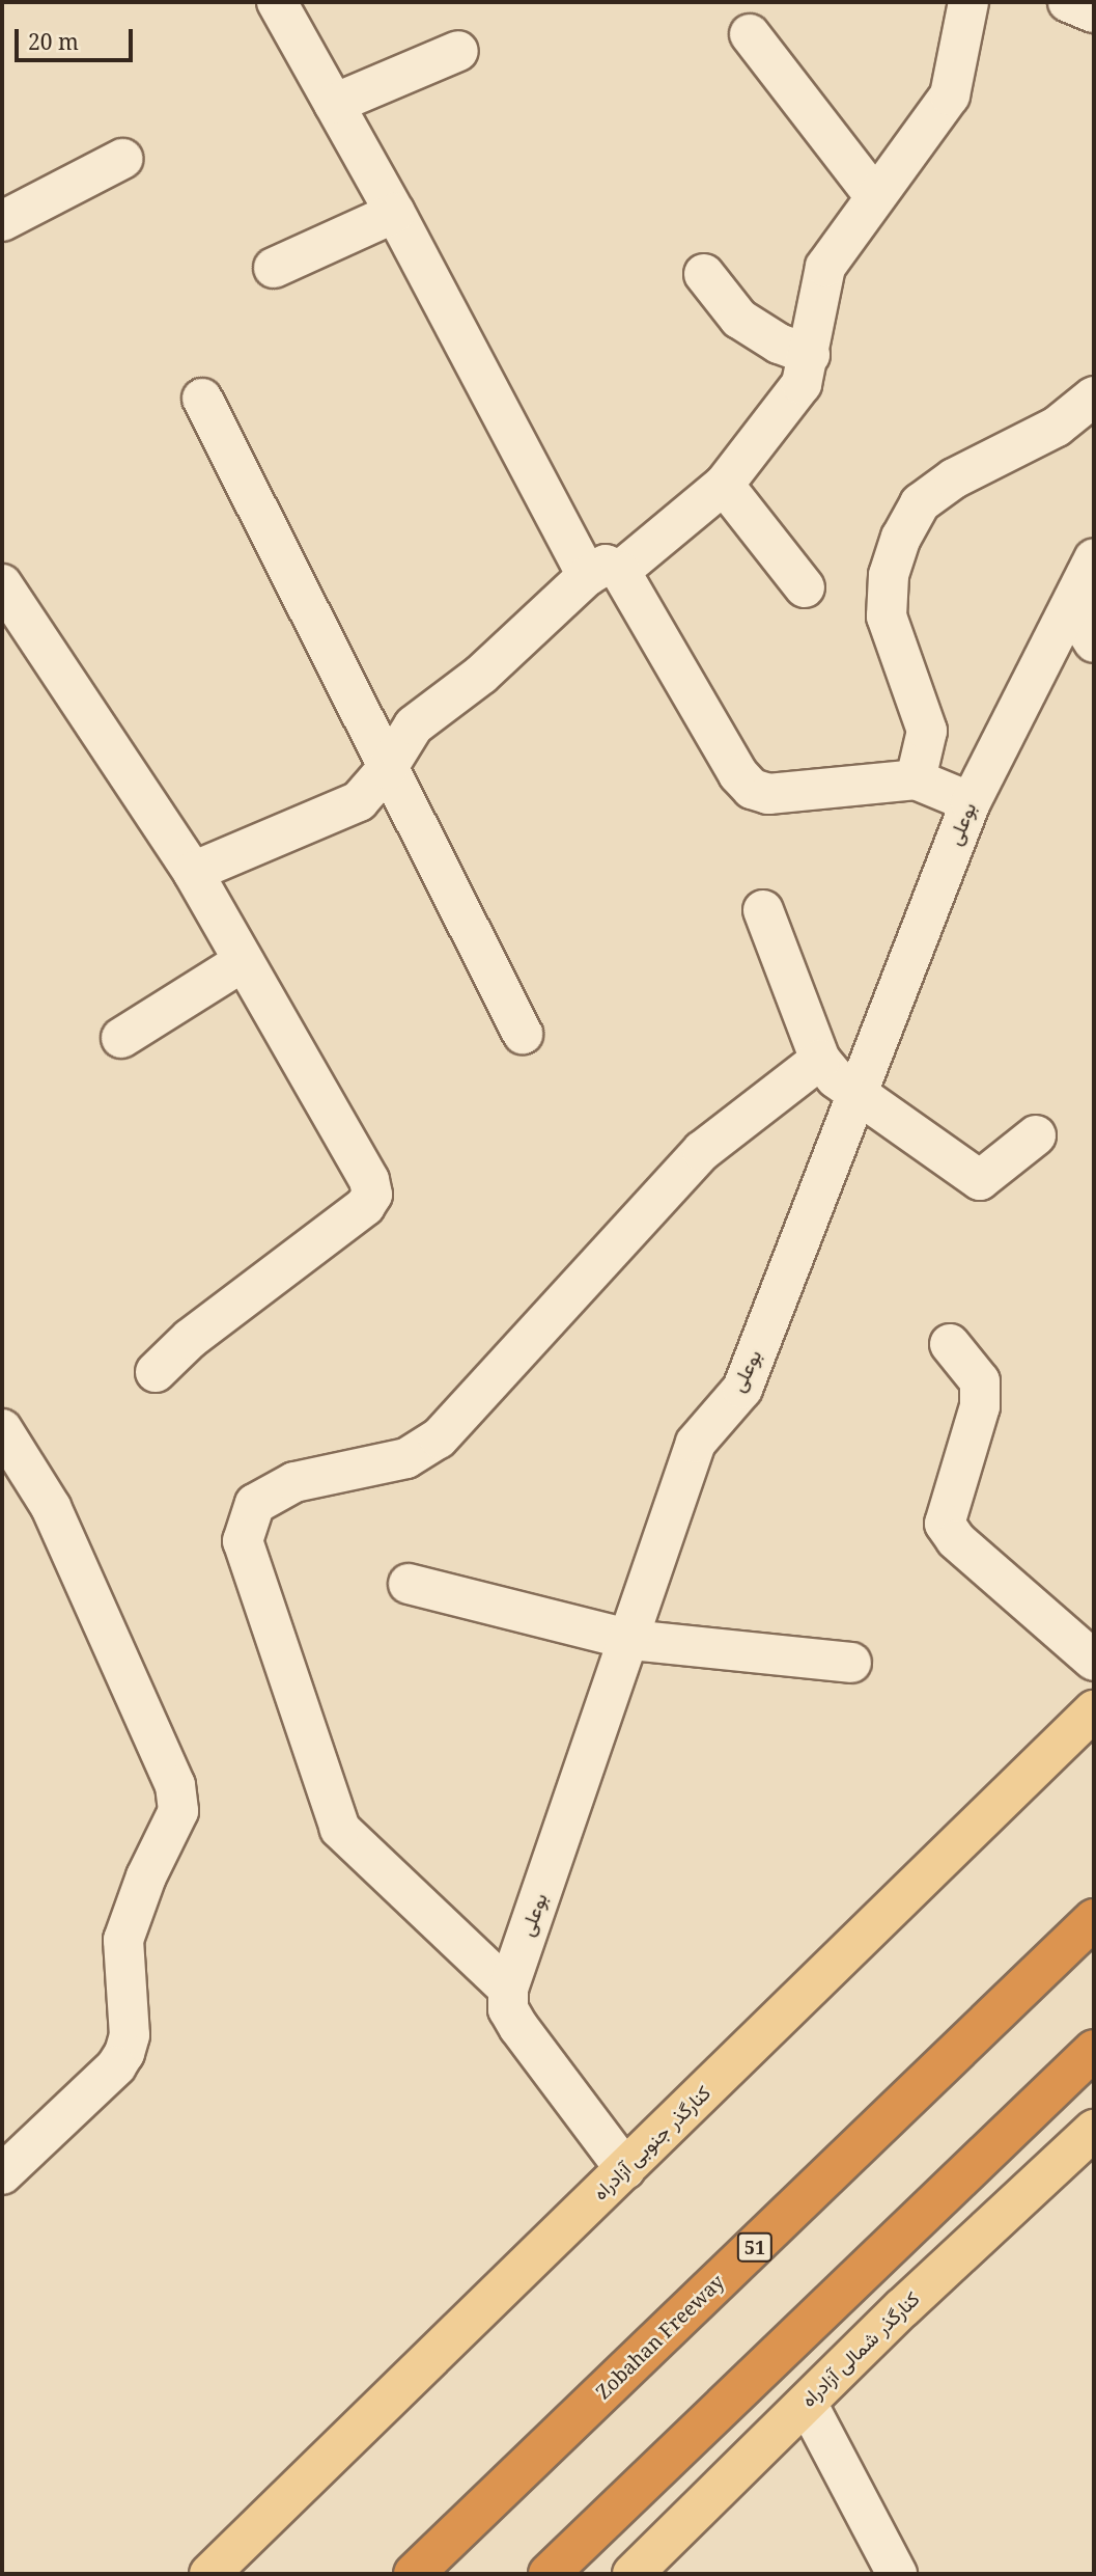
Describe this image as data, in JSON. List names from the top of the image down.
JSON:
{
  "streets": {
    "highway": ["51", "Zobahan Freeway"],
    "main road": ["کنارگذر جنوبی آزادراه", "کنارگذر شمالی آزادراه"],
    "street": ["بوعلی"]
  },
  "scale_bar": "20 m"
}
